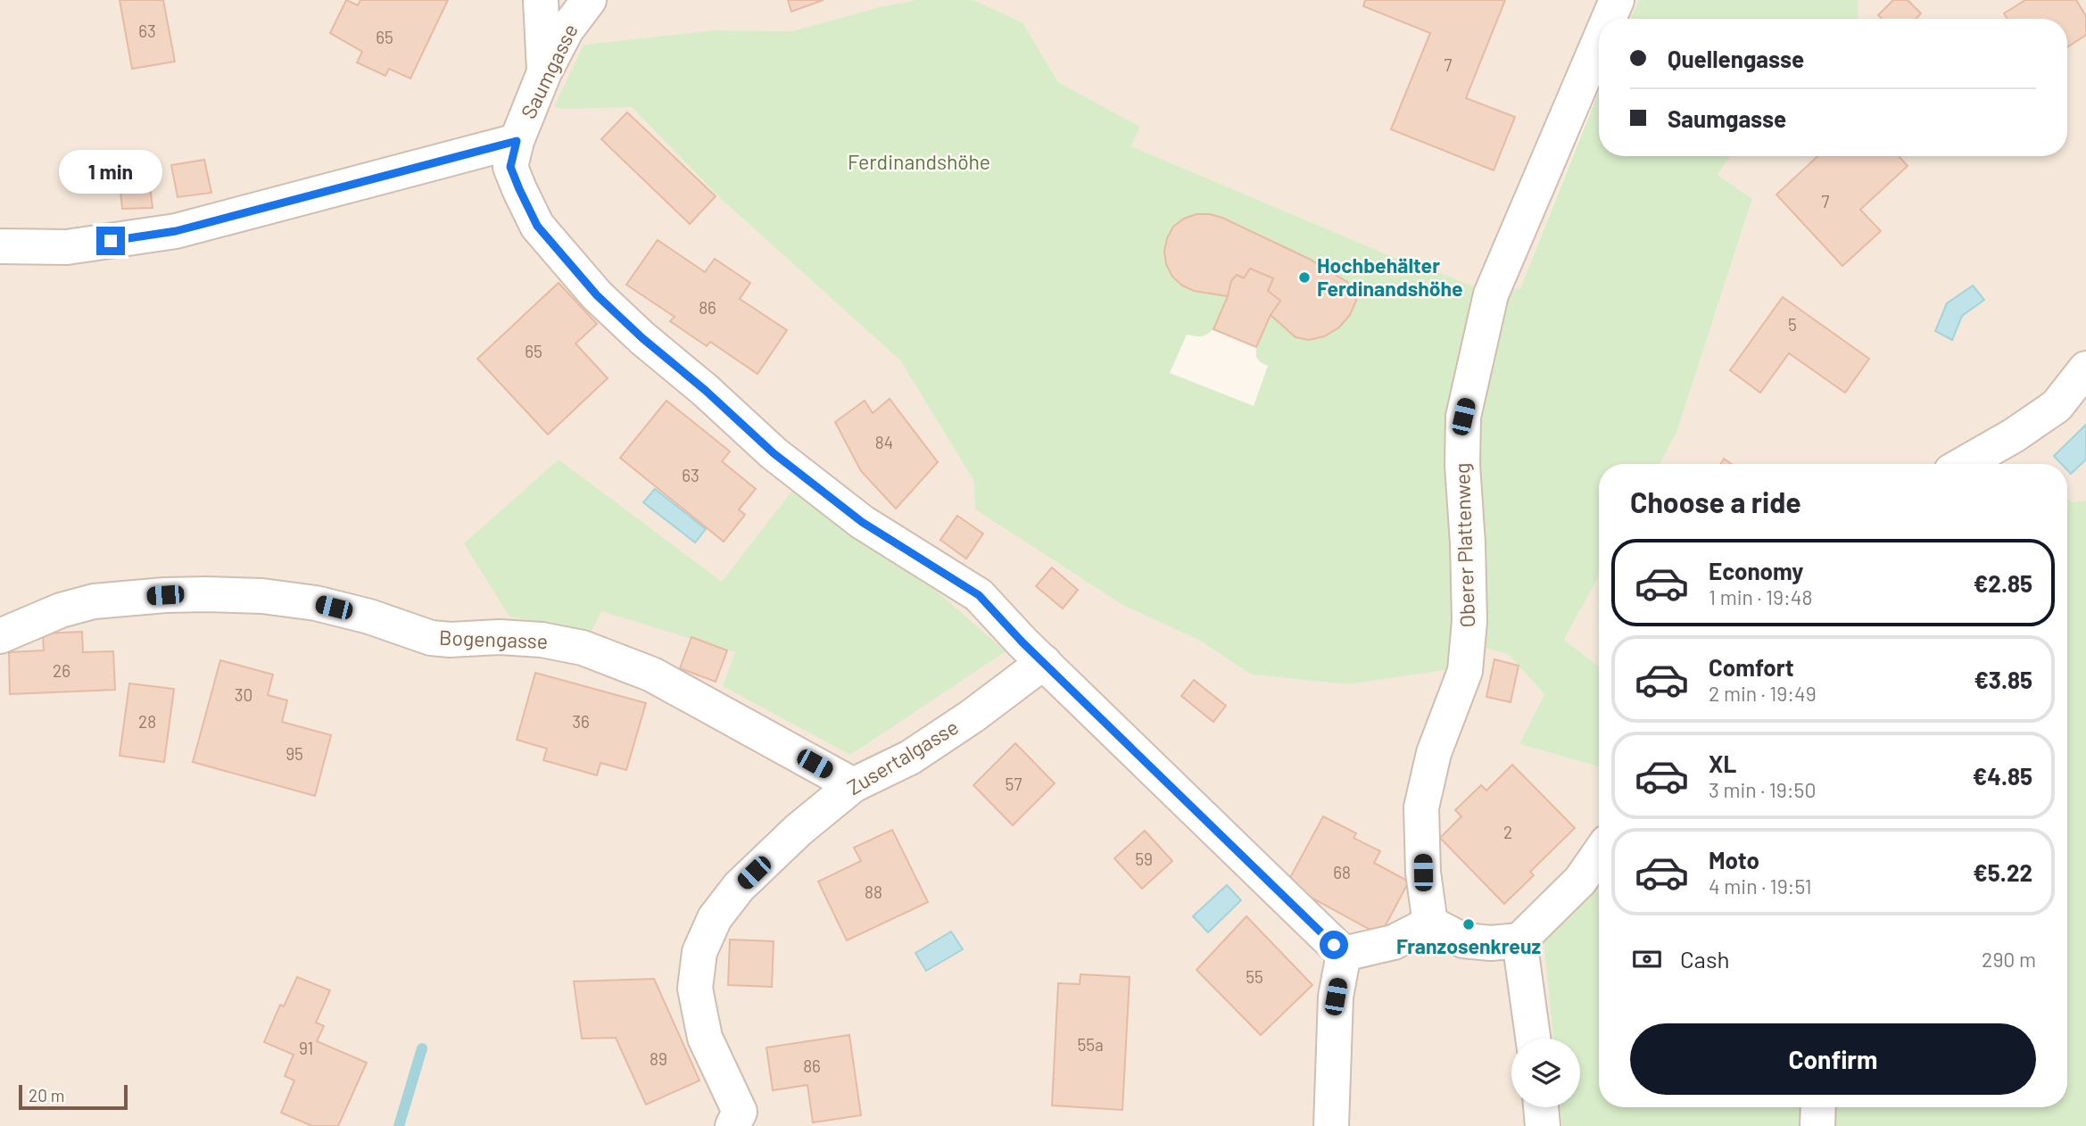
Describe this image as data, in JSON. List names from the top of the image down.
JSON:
{
  "streets": {
    "street": [
      "Saumgasse",
      "Oberer Plattenweg",
      "Bogengasse",
      "Zusertalgasse"
    ]
  },
  "crossings": [
    ["Bogengasse", "Zusertalgasse"]
  ],
  "parks": ["Ferdinandshöhe"],
  "places": ["Hochbehälter Ferdinandshöhe", "Franzosenkreuz"],
  "house_numbers": [
    "63",
    "65",
    "7",
    "7",
    "86",
    "5",
    "65",
    "84",
    "63",
    "26",
    "30",
    "28",
    "36",
    "95",
    "57",
    "2",
    "59",
    "68",
    "88",
    "55",
    "55a",
    "91",
    "89",
    "86"
  ],
  "scale_bar": "20 m",
  "page": {
    "banner": ["Quellengasse", "Saumgasse"],
    "bubble": "1 min",
    "heading": "Choose a ride",
    "list": [
      {
        "name": "Economy",
        "note": "1 min · 19:48",
        "value": "€2.85"
      },
      {
        "name": "Comfort",
        "note": "2 min · 19:49",
        "value": "€3.85"
      },
      {
        "name": "XL",
        "note": "3 min · 19:50",
        "value": "€4.85"
      },
      {
        "name": "Moto",
        "note": "4 min · 19:51",
        "value": "€5.22"
      }
    ],
    "pay": ["Cash", "290 m"],
    "buttons": "Confirm",
    "scale": "20 m"
  }
}
